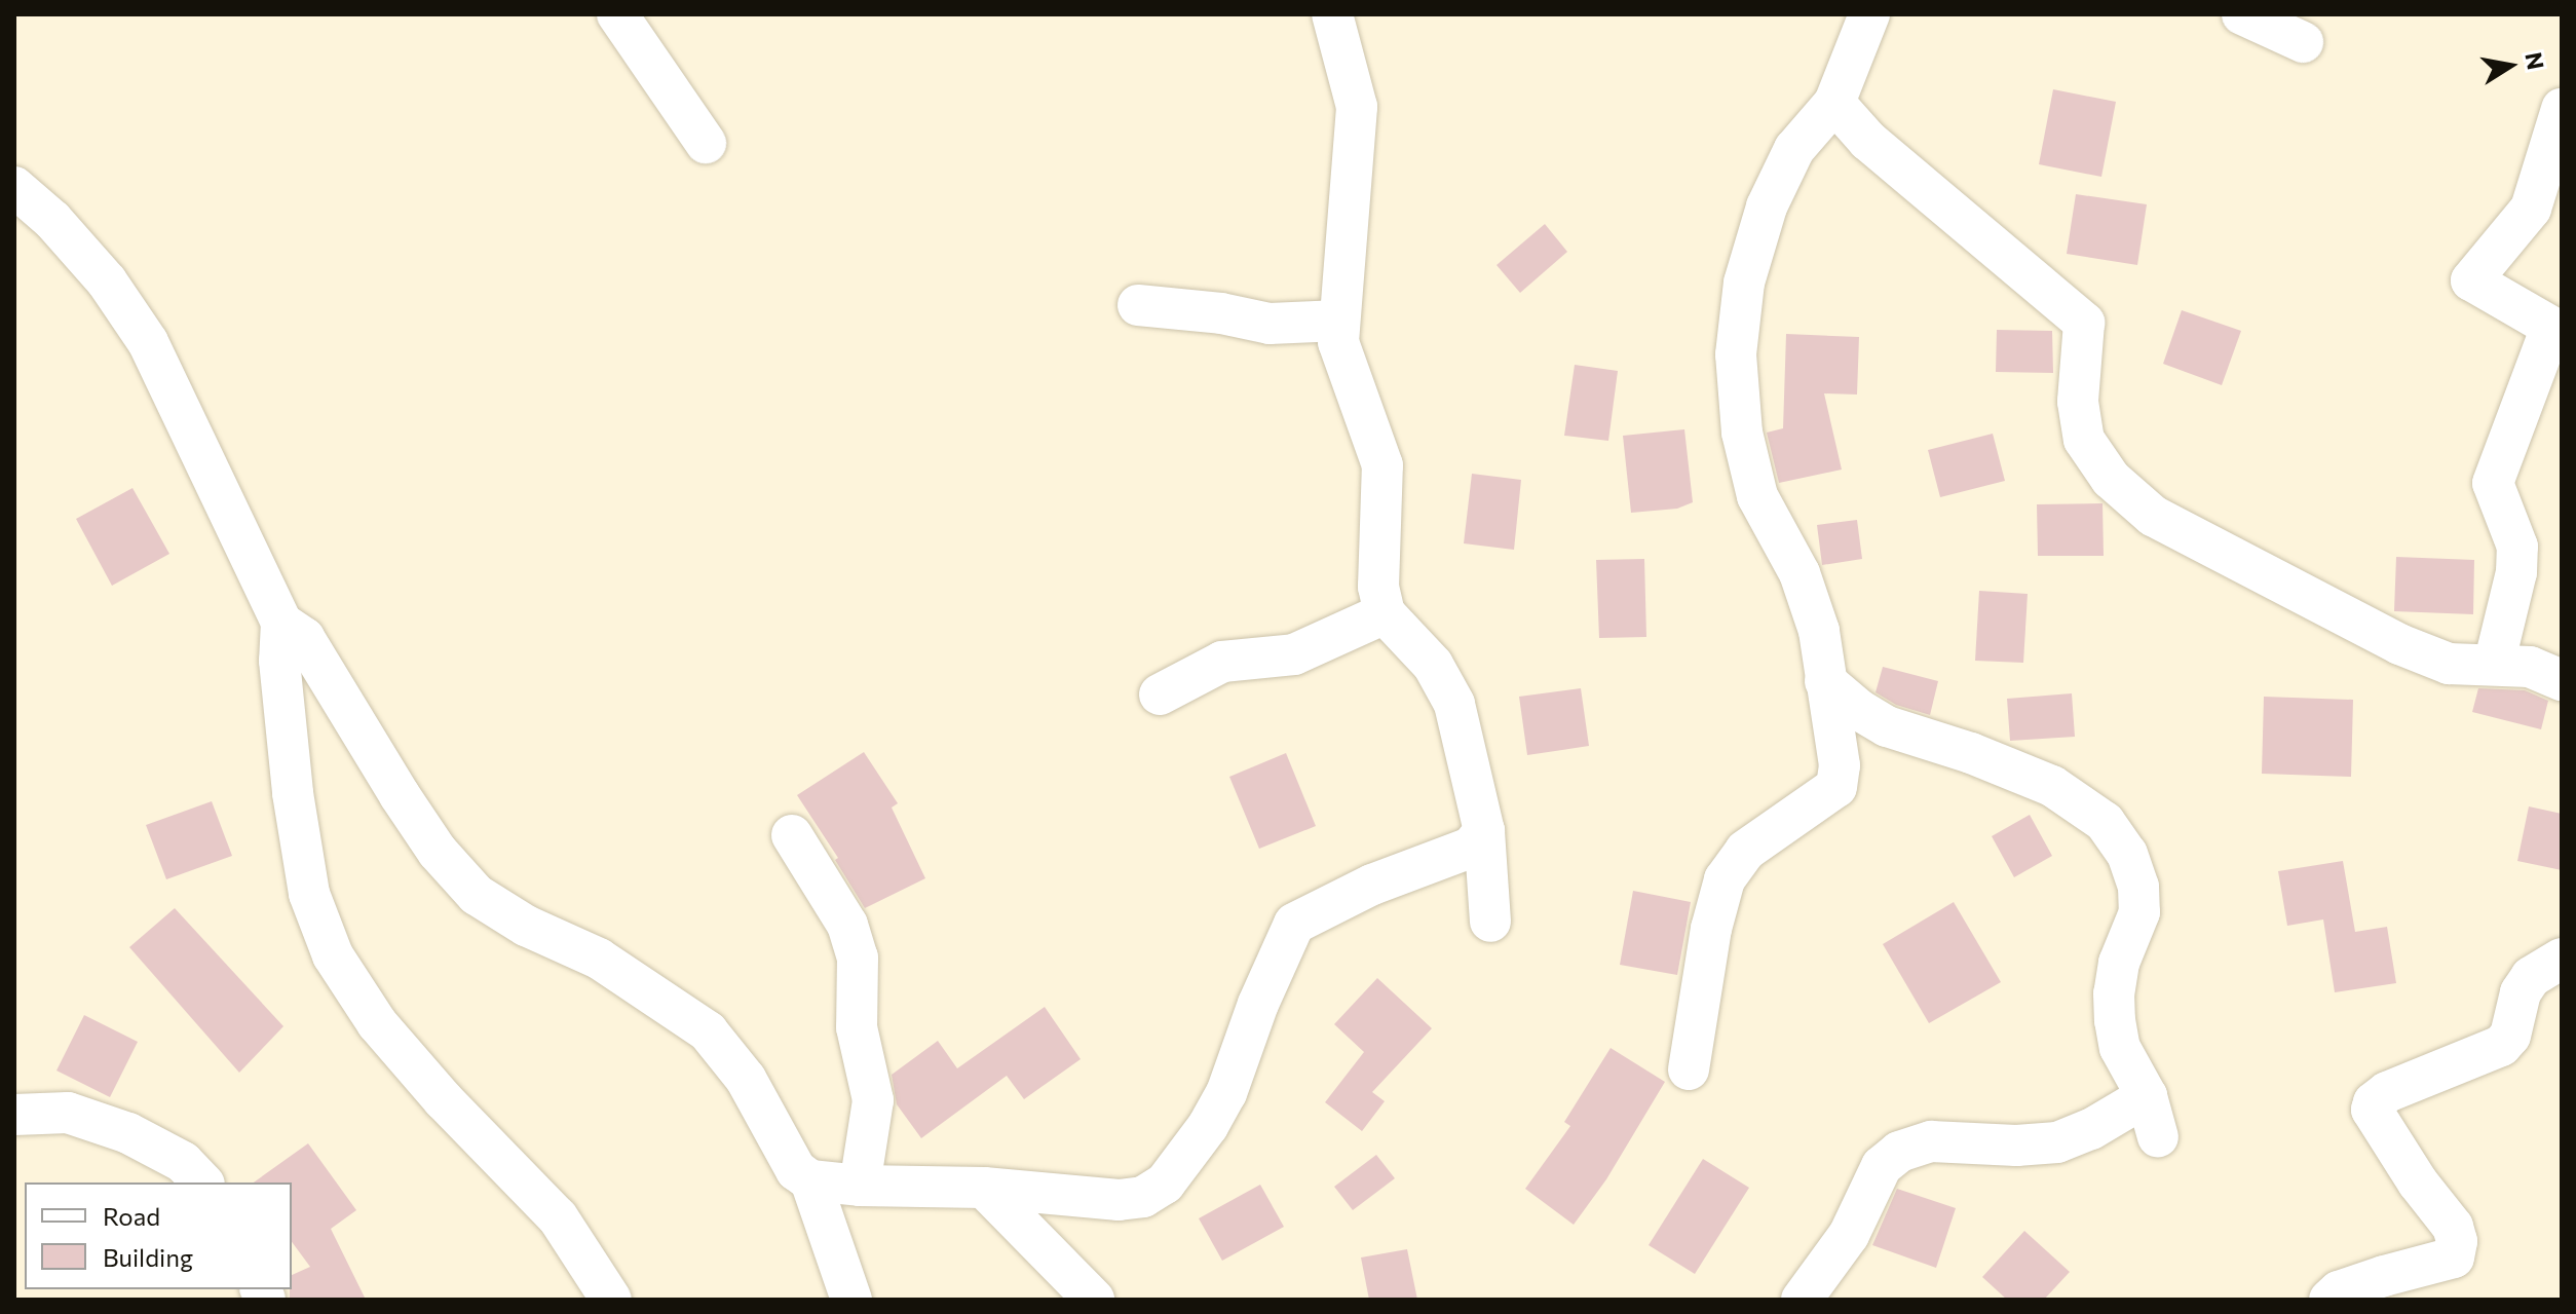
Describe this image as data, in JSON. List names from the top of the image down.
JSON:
{
  "legend": ["Road", "Building"],
  "north": "right"
}
